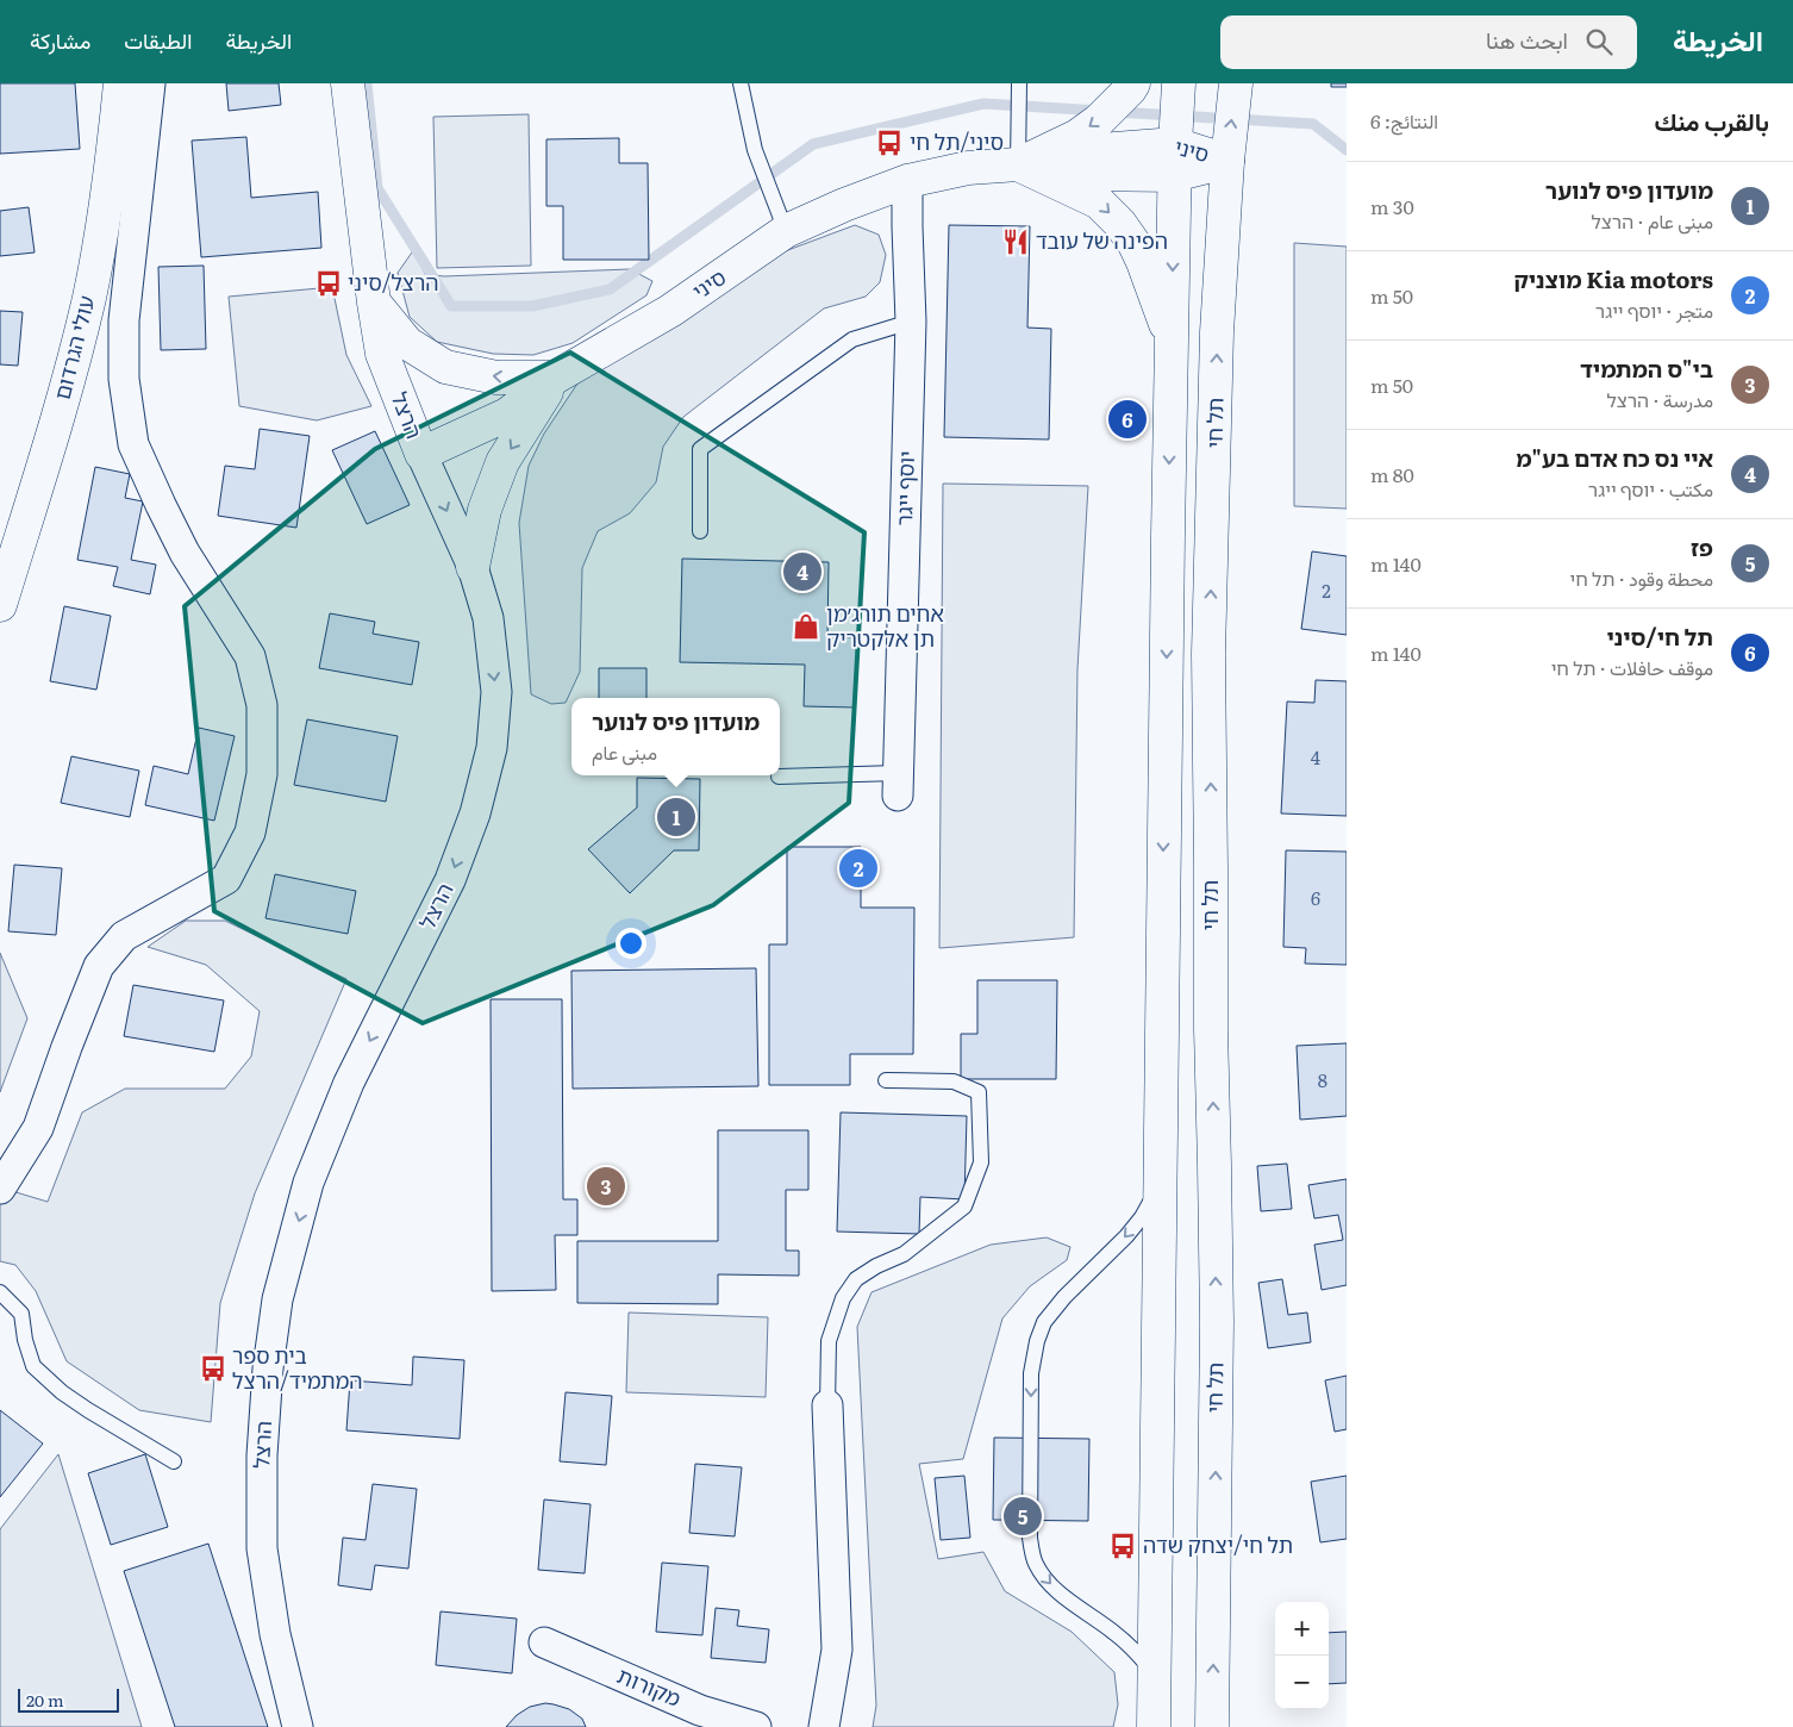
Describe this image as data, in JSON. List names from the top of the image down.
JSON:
{
  "streets": {
    "main road": [
      "סיני",
      "עולי הגרדום",
      "הרצל",
      "תל חי"
    ],
    "street": ["יוסף ייגר", "מקורות"]
  },
  "crossings": [
    ["סיני", "הרצל"],
    ["סיני", "תל חי"],
    ["סיני", "יוסף ייגר"]
  ],
  "one_way": ["הרצל"],
  "places": {
    "bus stop": [
      "סיני/תל חי",
      "הרצל/סיני",
      "בית ספר המתמיד/הרצל",
      "תל חי/יצחק שדה"
    ],
    "restaurant": ["הפינה של עובד"],
    "shop": ["אחים תורג׳מן תן אלקטריק"]
  },
  "house_numbers": [
    "2",
    "4",
    "6",
    "8"
  ],
  "scale_bar": "20 m",
  "page": {
    "header": "الخريطة",
    "search": "ابحث هنا",
    "nav": ["الخريطة", "الطبقات", "مشاركة"],
    "heading": ["بالقرب منك", "النتائج: 6"],
    "list": [
      {
        "mark": "1",
        "name": "מועדון פיס לנוער",
        "note": "مبنى عام · הרצל",
        "value": "30 m"
      },
      {
        "mark": "2",
        "name": "Kia motors מוצניק",
        "note": "متجر · יוסף ייגר",
        "value": "50 m"
      },
      {
        "mark": "3",
        "name": "בי\"ס המתמיד",
        "note": "مدرسة · הרצל",
        "value": "50 m"
      },
      {
        "mark": "4",
        "name": "איי נס כח אדם בע\"מ",
        "note": "مكتب · יוסף ייגר",
        "value": "80 m"
      },
      {
        "mark": "5",
        "name": "פז",
        "note": "محطة وقود · תל חי",
        "value": "140 m"
      },
      {
        "mark": "6",
        "name": "תל חי/סיני",
        "note": "موقف حافلات · תל חי",
        "value": "140 m"
      }
    ],
    "pins": [
      "6",
      "4",
      "1",
      "2",
      "3",
      "5"
    ],
    "popup": ["מועדון פיס לנוער", "مبنى عام"],
    "map_buttons": ["+", "−"],
    "scale": "20 m"
  }
}
